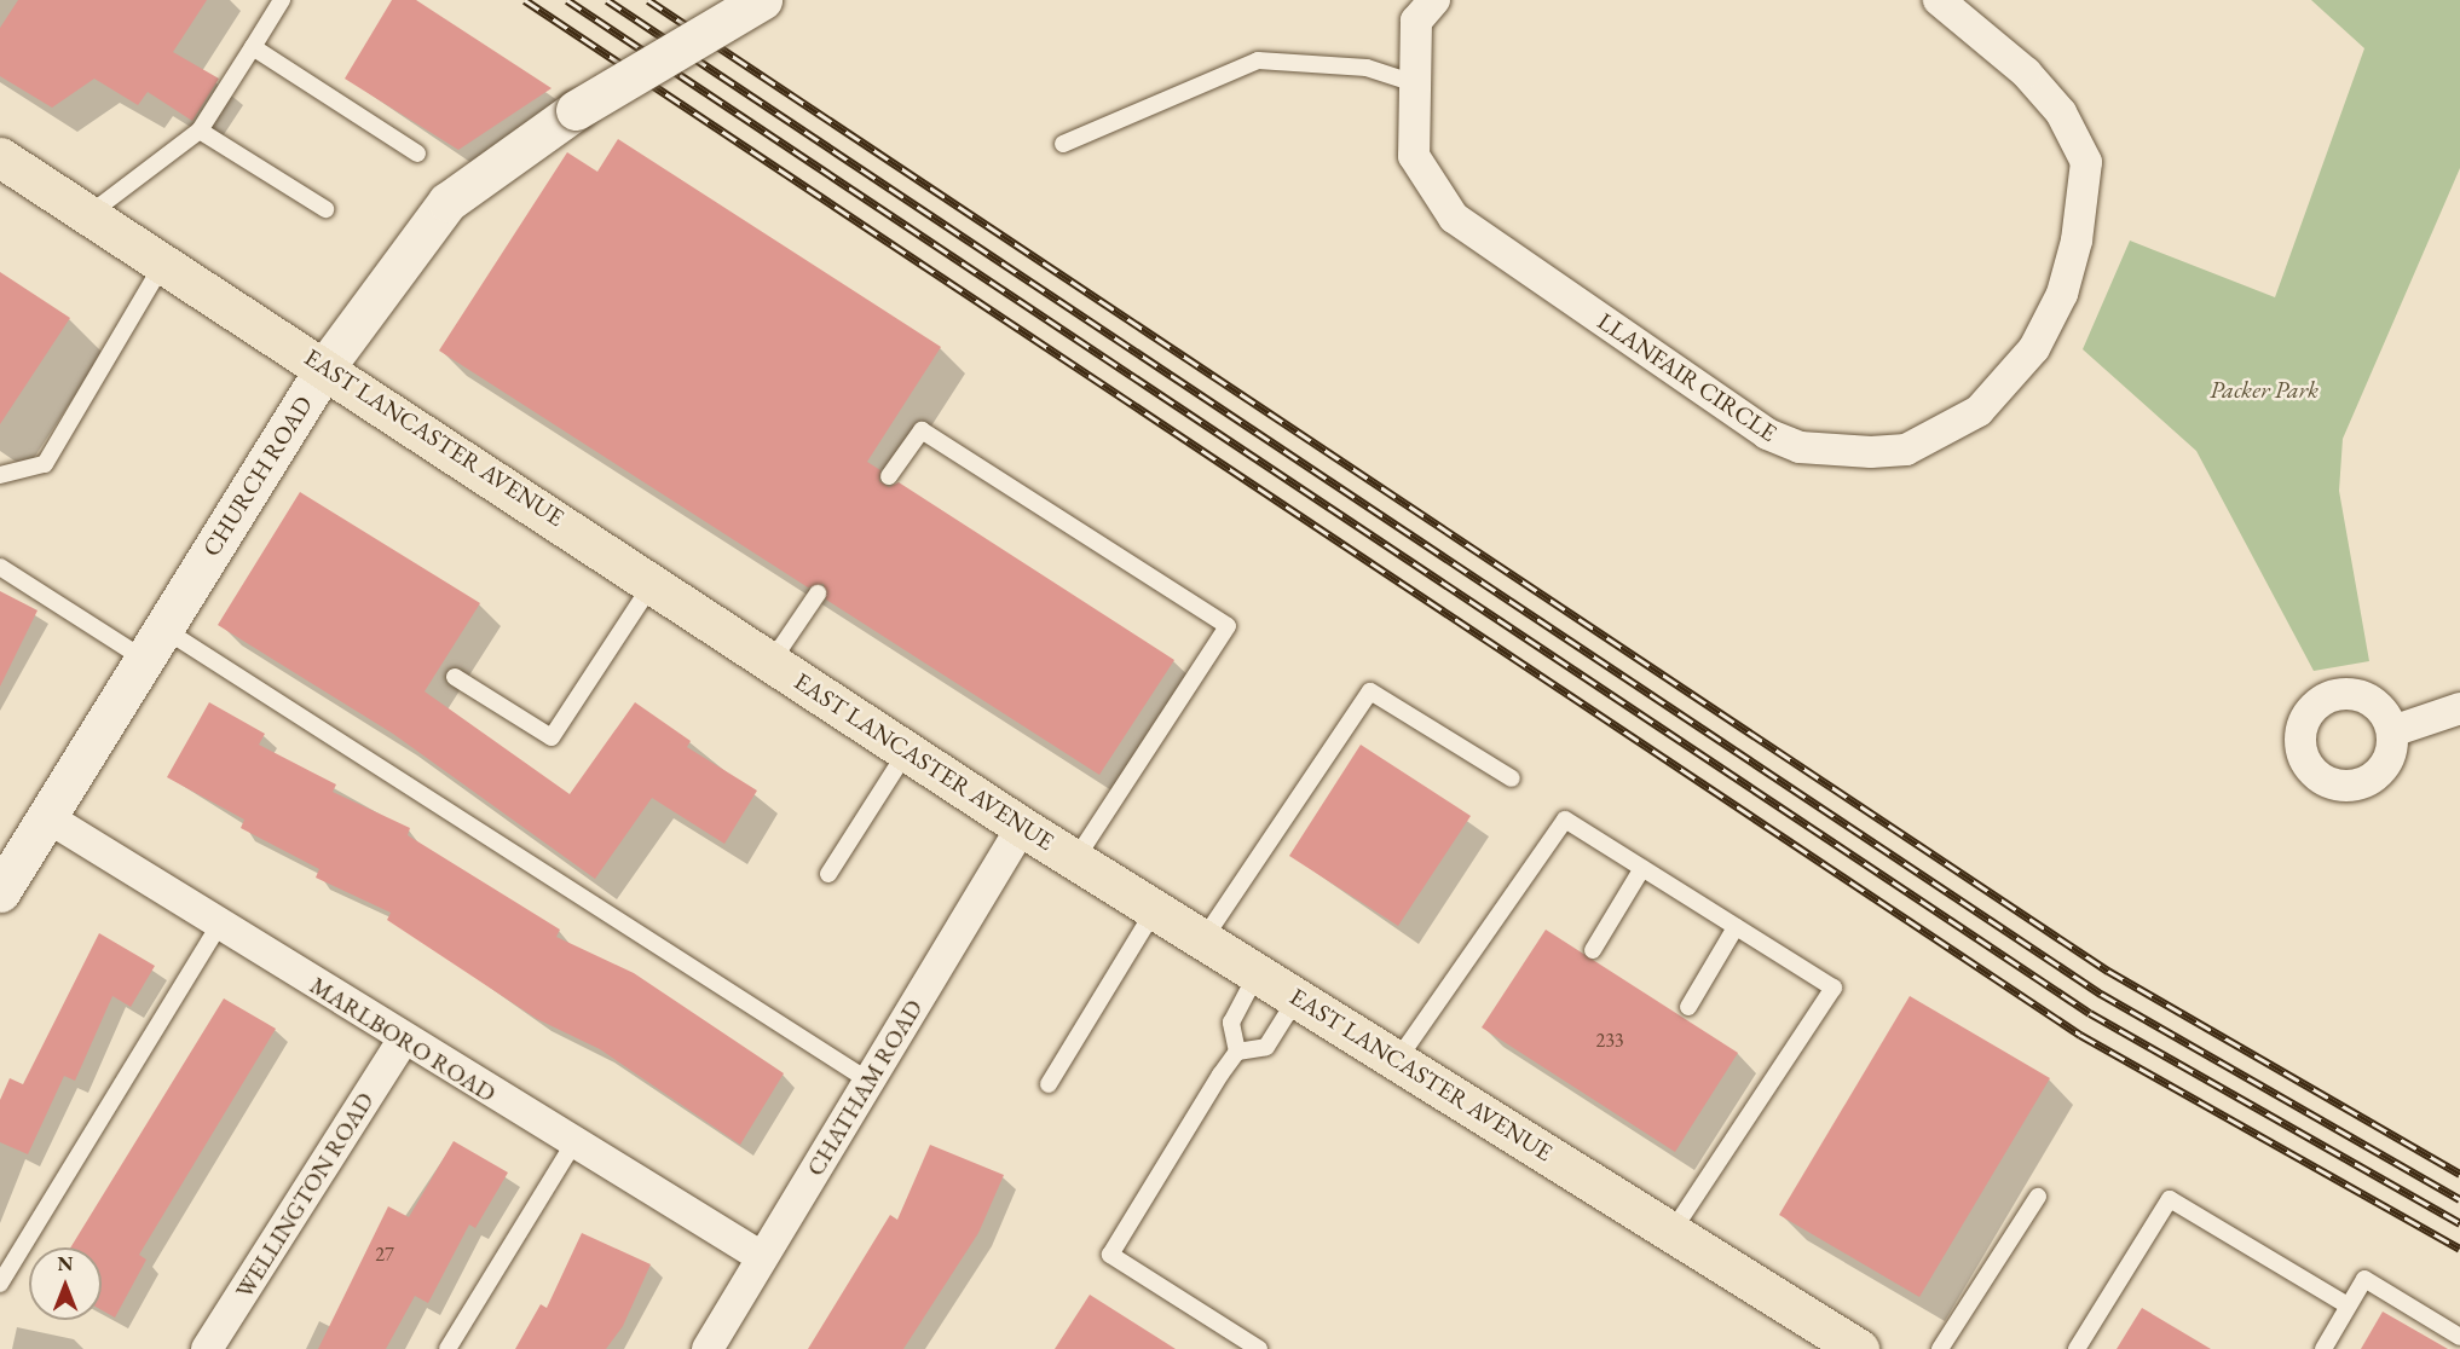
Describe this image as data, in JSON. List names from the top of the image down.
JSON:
{
  "streets": {
    "highway": ["EAST LANCASTER AVENUE"],
    "street": [
      "LLANFAIR CIRCLE",
      "CHURCH ROAD",
      "MARLBORO ROAD",
      "CHATHAM ROAD",
      "WELLINGTON ROAD"
    ]
  },
  "crossings": [
    ["EAST LANCASTER AVENUE", "CHURCH ROAD"],
    ["EAST LANCASTER AVENUE", "CHATHAM ROAD"],
    ["CHURCH ROAD", "MARLBORO ROAD"],
    ["MARLBORO ROAD", "CHATHAM ROAD"],
    ["MARLBORO ROAD", "WELLINGTON ROAD"]
  ],
  "parks": ["Packer Park"],
  "house_numbers": ["233", "27"],
  "north": "top"
}
